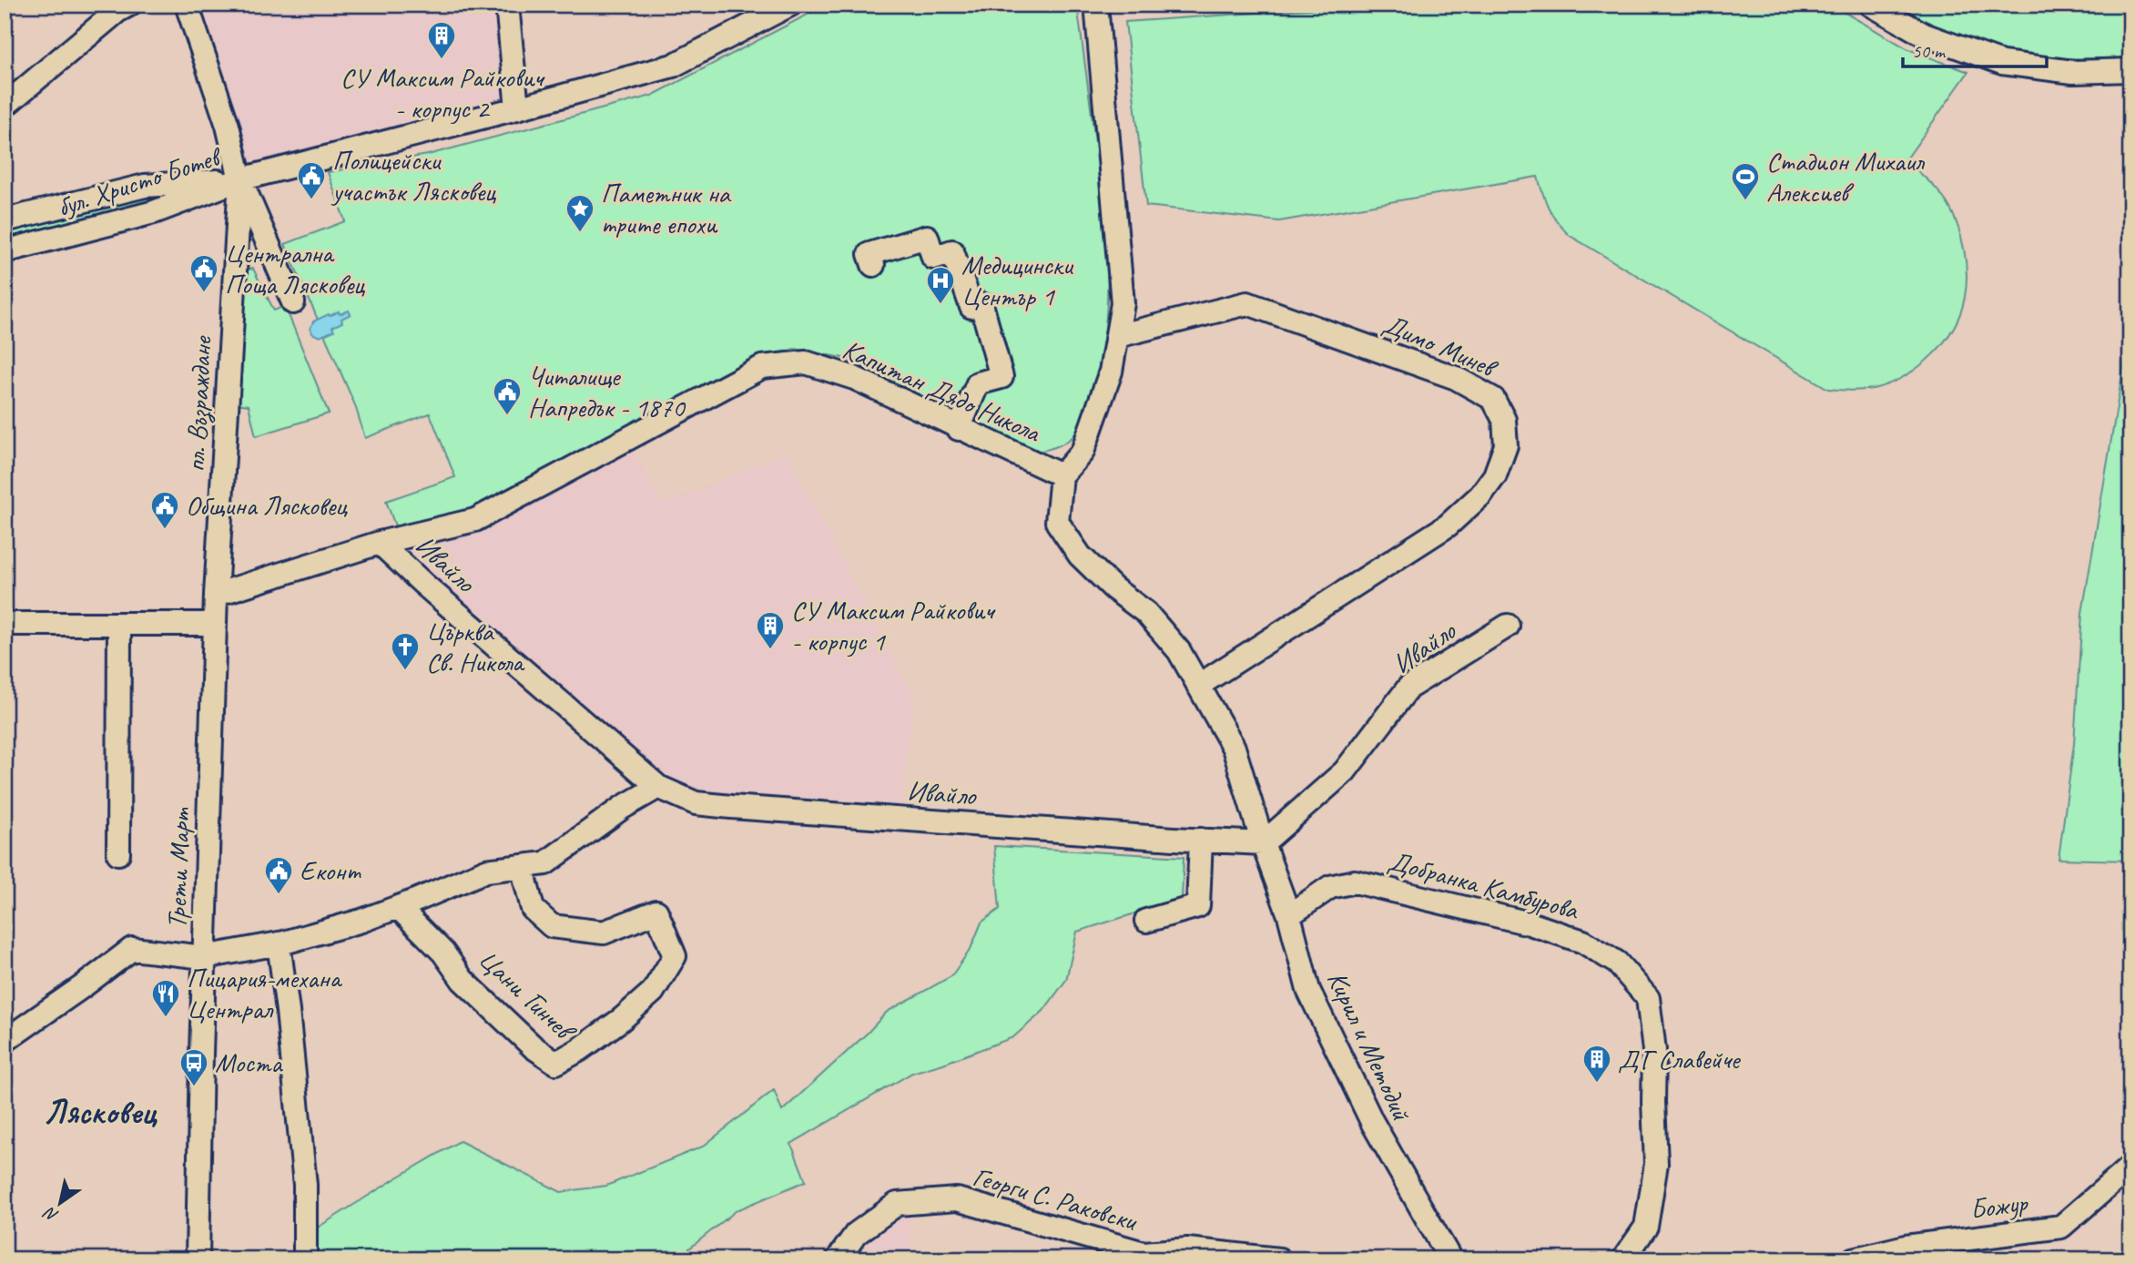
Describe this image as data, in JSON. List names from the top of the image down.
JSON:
{
  "streets": {
    "street": [
      "бул. Христо Ботев",
      "Димо Минев",
      "Капитан Дядо Никола",
      "пл. Възраждане",
      "Ивайло",
      "Трети Март",
      "Добранка Камбурова",
      "Цани Гинчев",
      "Кирил и Методий",
      "Георги С. Раковски",
      "Божур"
    ]
  },
  "crossings": [
    ["бул. Христо Ботев", "пл. Възраждане"],
    ["Димо Минев", "Капитан Дядо Никола"],
    ["Капитан Дядо Никола", "Ивайло"],
    ["Капитан Дядо Никола", "Кирил и Методий"],
    ["пл. Възраждане", "Трети Март"],
    ["Ивайло", "Кирил и Методий"],
    ["Добранка Камбурова", "Кирил и Методий"]
  ],
  "districts": ["Лясковец"],
  "places": {
    "building": ["СУ Максим Райкович - корпус 2", "СУ Максим Райкович - корпус 1", "ДГ Славейче"],
    "public building": [
      "Полицейски участък Лясковец",
      "Централна Поща Лясковец",
      "Читалище Напредък - 1870",
      "Община Лясковец",
      "Еконт"
    ],
    "sports": ["Стадион Михаил Алексиев"],
    "place": ["Паметник на трите епохи"],
    "hospital": ["Медицински Център 1"],
    "church": ["Църква Св. Никола"],
    "restaurant": ["Пицария-механа Централ"],
    "bus stop": ["Моста"]
  },
  "scale_bar": "50 m",
  "north": "bottom left"
}
